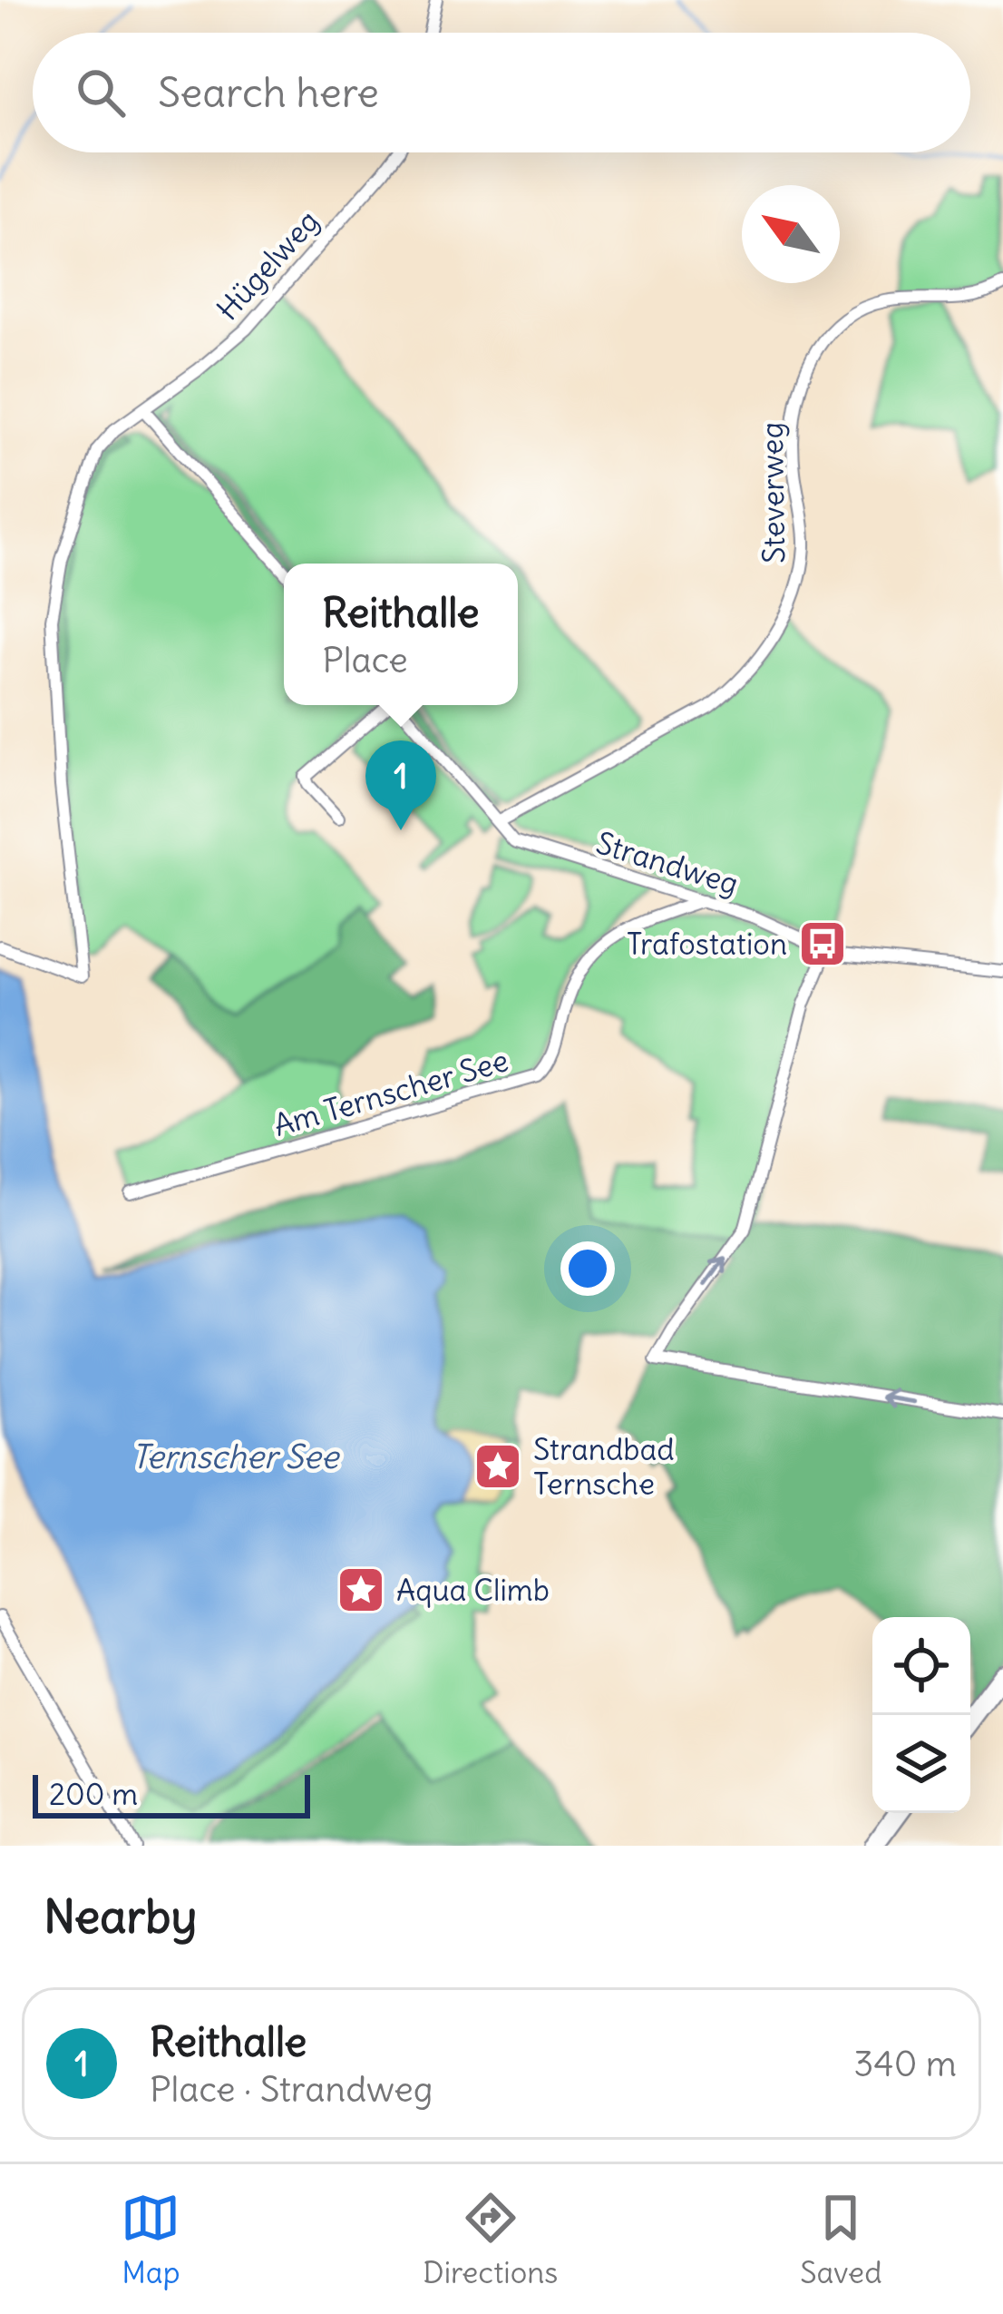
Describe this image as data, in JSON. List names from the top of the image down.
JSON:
{
  "streets": {
    "street": [
      "Hügelweg",
      "Steverweg",
      "Strandweg",
      "Am Ternscher See"
    ]
  },
  "crossings": [
    ["Steverweg", "Strandweg"],
    ["Strandweg", "Am Ternscher See"]
  ],
  "water": ["Ternscher See"],
  "places": {
    "bus stop": ["Trafostation"],
    "place": ["Strandbad Ternsche", "Aqua Climb"]
  },
  "scale_bar": "200 m",
  "north": "top left",
  "page": {
    "search": "Search here",
    "popup": ["Reithalle", "Place"],
    "pins": "1",
    "scale": "200 m",
    "heading": "Nearby",
    "list": [
      {
        "mark": "1",
        "name": "Reithalle",
        "note": "Place · Strandweg",
        "value": "340 m"
      }
    ],
    "nav": ["Map", "Directions", "Saved"]
  }
}
